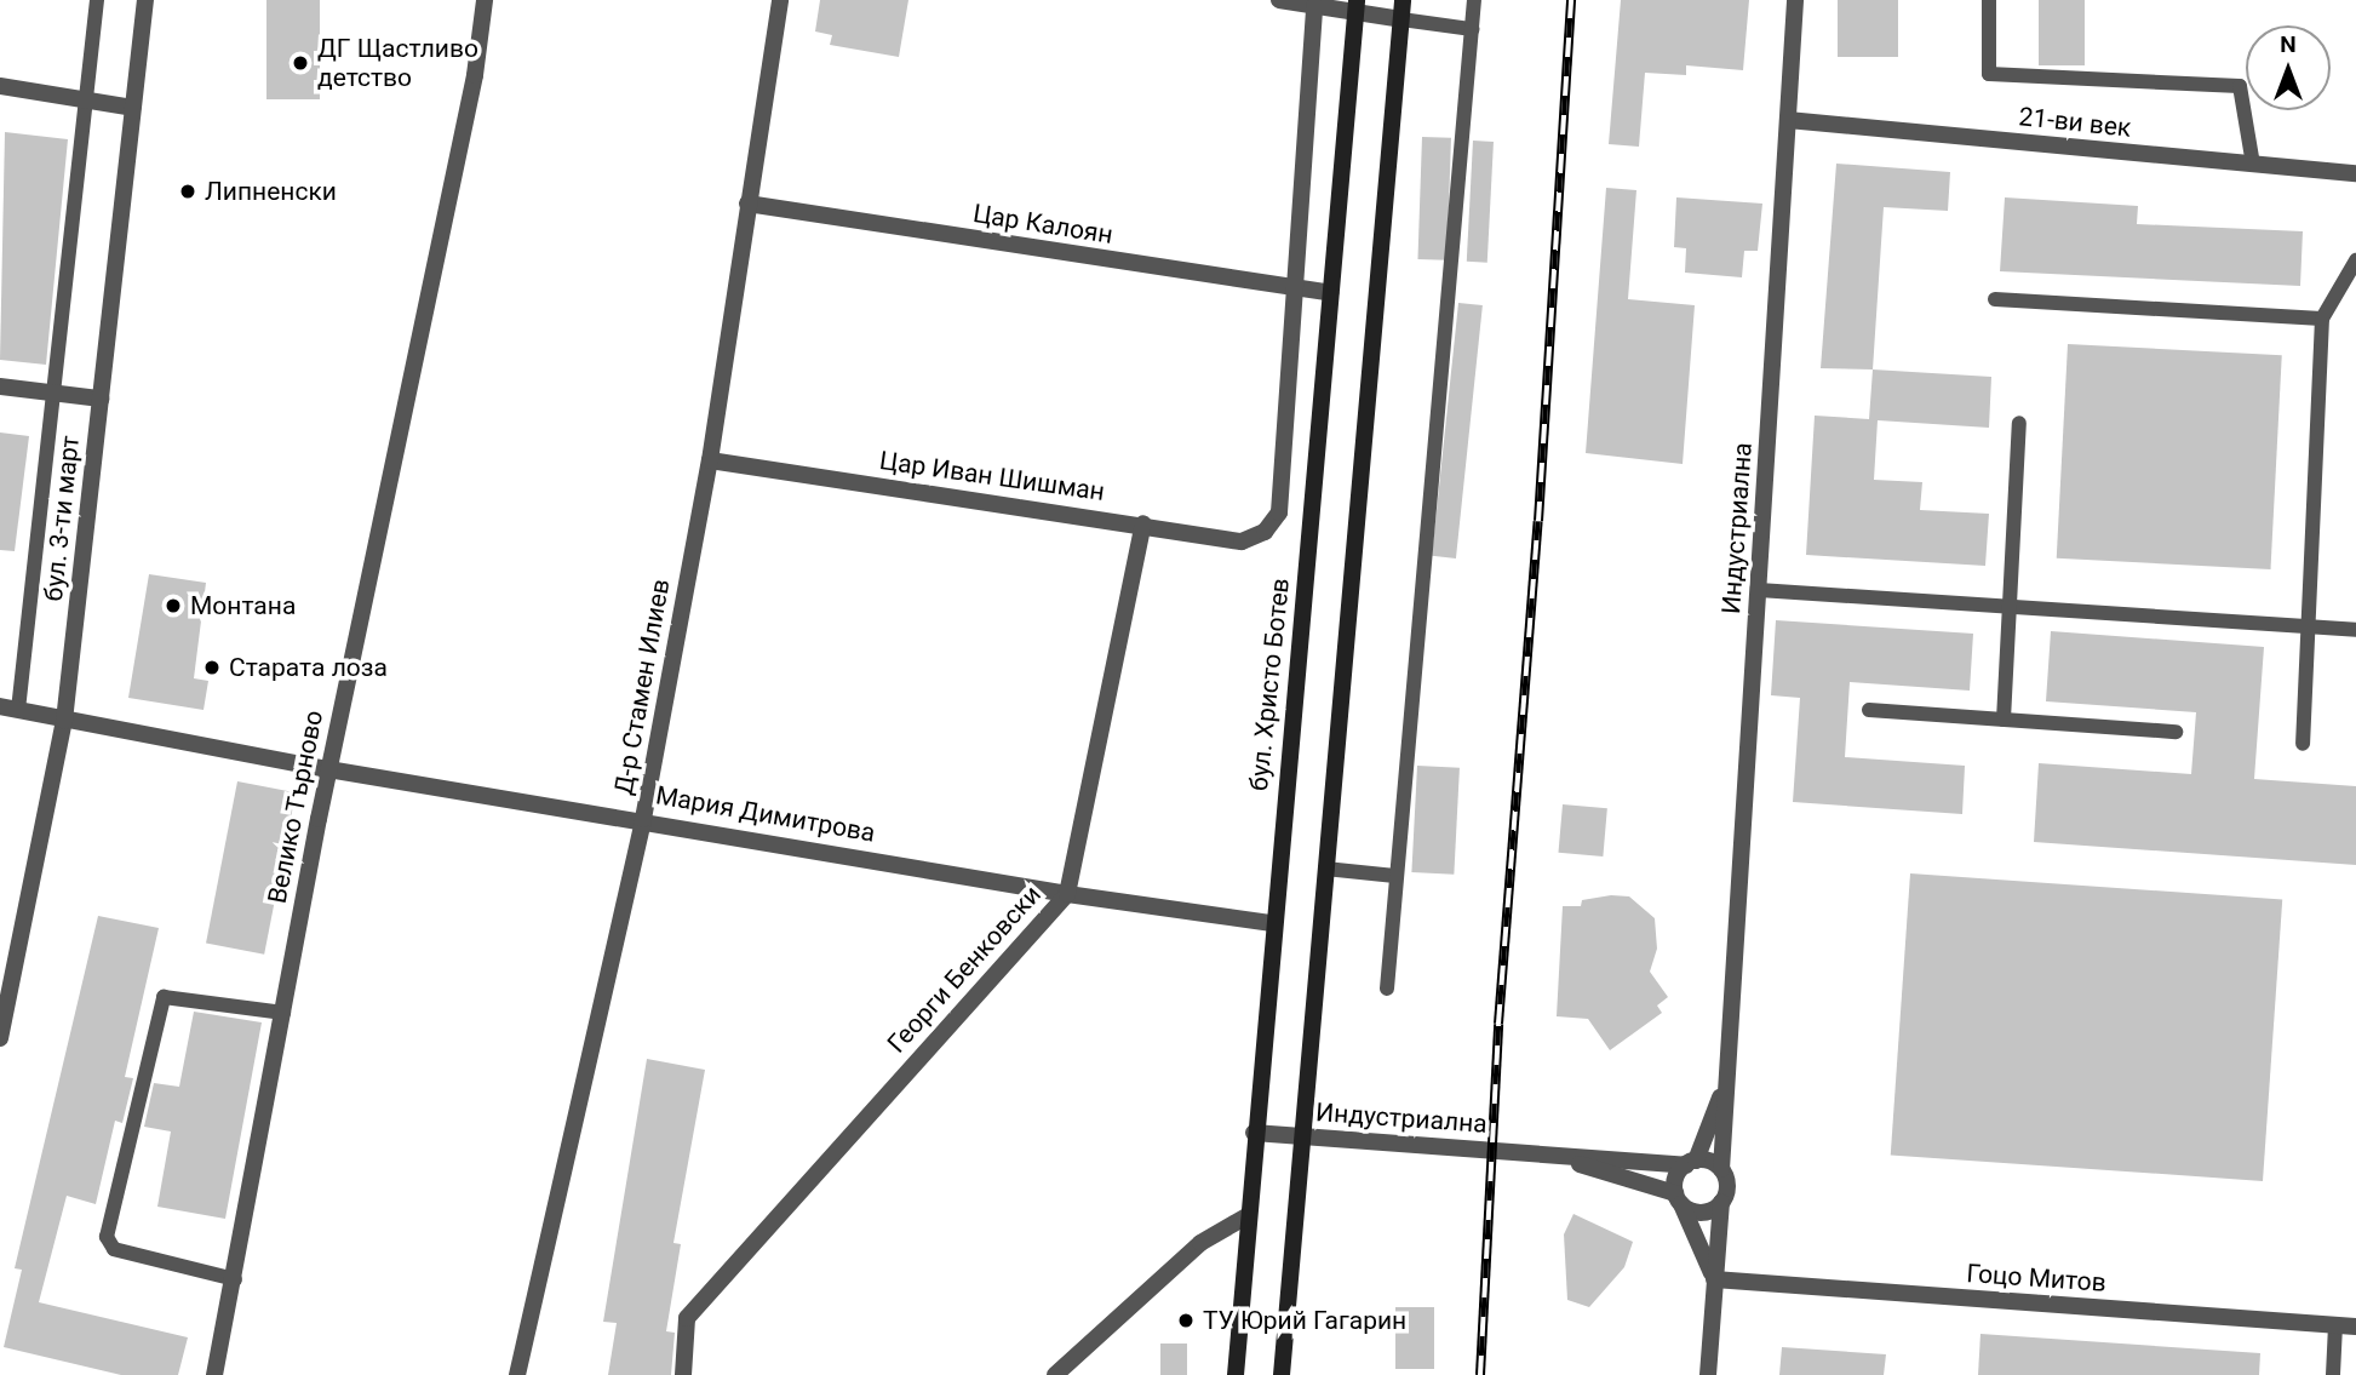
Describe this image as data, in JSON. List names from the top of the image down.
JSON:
{
  "streets": {
    "main road": ["бул. Христо Ботев"],
    "street": [
      "21-ви век",
      "Цар Калоян",
      "Цар Иван Шишман",
      "бул. 3-ти март",
      "Индустриална",
      "Д-р Стамен Илиев",
      "Велико Търново",
      "Мария Димитрова",
      "Георги Бенковски",
      "Гоцо Митов"
    ]
  },
  "crossings": [
    ["21-ви век", "Индустриална"],
    ["Цар Калоян", "Цар Иван Шишман"],
    ["Цар Калоян", "бул. Христо Ботев"],
    ["Цар Калоян", "Д-р Стамен Илиев"],
    ["Цар Иван Шишман", "Д-р Стамен Илиев"],
    ["Цар Иван Шишман", "Георги Бенковски"],
    ["бул. 3-ти март", "Мария Димитрова"],
    ["Индустриална", "бул. Христо Ботев"],
    ["бул. Христо Ботев", "Мария Димитрова"],
    ["Д-р Стамен Илиев", "Мария Димитрова"],
    ["Велико Търново", "Мария Димитрова"],
    ["Мария Димитрова", "Георги Бенковски"]
  ],
  "places": [
    "ДГ Щастливо детство",
    "Липненски",
    "Монтана",
    "Старата лоза",
    "ТУ Юрий Гагарин"
  ],
  "north": "top"
}
